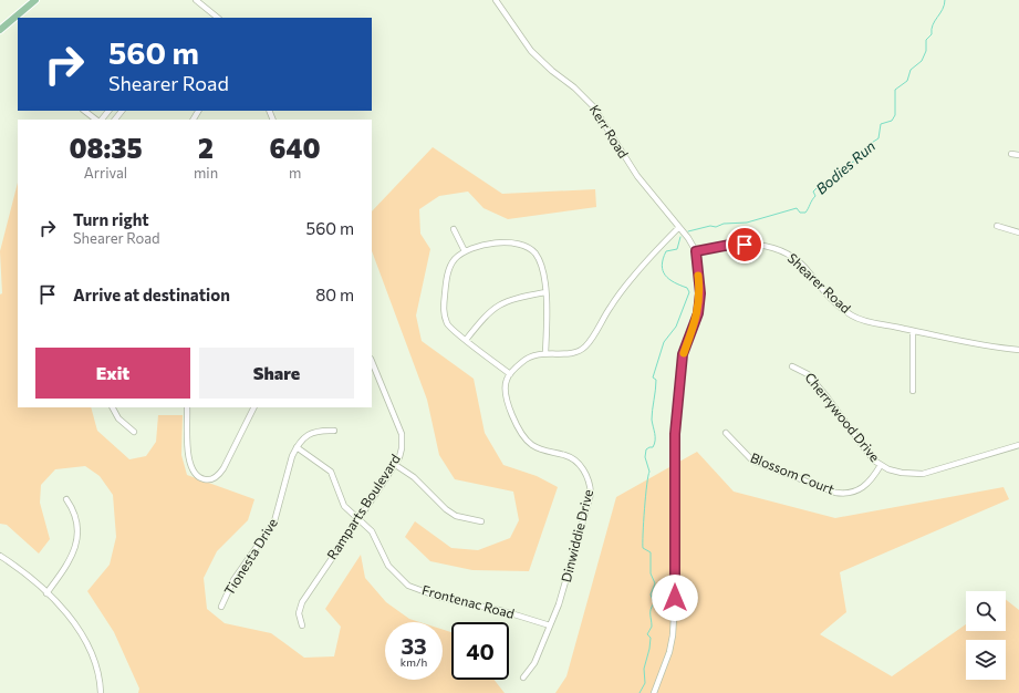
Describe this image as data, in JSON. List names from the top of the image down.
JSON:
{
  "streets": {
    "street": [
      "Kerr Road",
      "Shearer Road",
      "Cherrywood Drive",
      "Blossom Court",
      "Ramparts Boulevard",
      "Dinwiddie Drive",
      "Tionesta Drive",
      "Frontenac Road"
    ]
  },
  "crossings": [
    ["Kerr Road", "Shearer Road"],
    ["Cherrywood Drive", "Blossom Court"],
    ["Ramparts Boulevard", "Frontenac Road"],
    ["Dinwiddie Drive", "Frontenac Road"],
    ["Tionesta Drive", "Frontenac Road"]
  ],
  "water": ["Bodies Run"],
  "page": {
    "turn": ["560 m", "Shearer Road"],
    "eta": [
      "08:35",
      "Arrival",
      "2",
      "min",
      "640",
      "m"
    ],
    "list": [
      {
        "name": "Turn right",
        "note": "Shearer Road",
        "value": "560 m"
      },
      {
        "name": "Arrive at destination",
        "value": "80 m"
      }
    ],
    "buttons": ["Exit", "Share"],
    "speed": "33 km/h",
    "limit": "40"
  }
}
